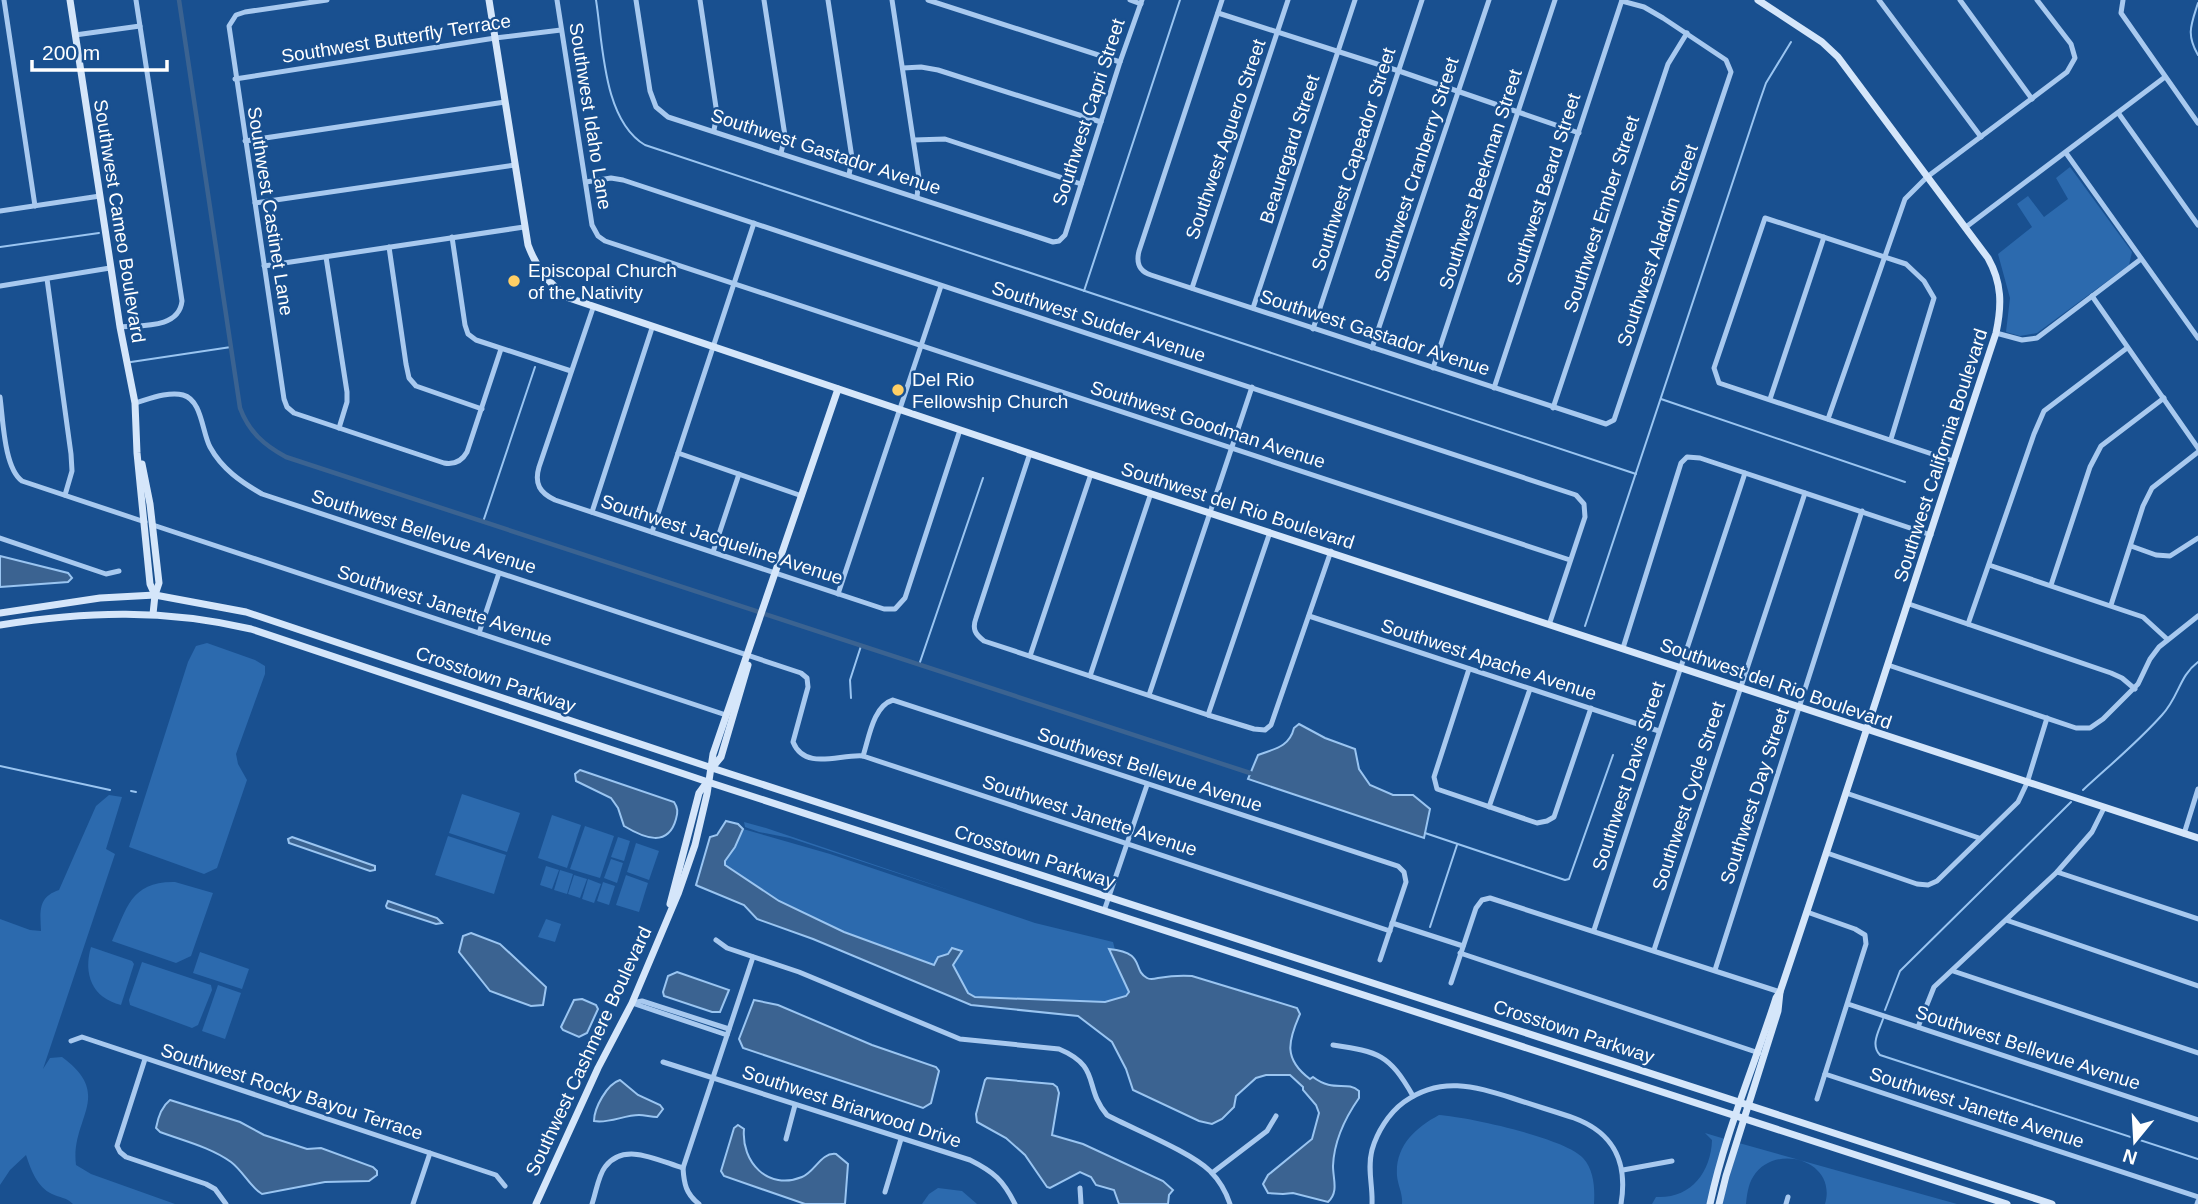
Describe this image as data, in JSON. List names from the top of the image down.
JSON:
{
  "streets": {
    "street": [
      "Southwest Butterfly Terrace",
      "Southwest Capri Street",
      "Southwest Idaho Lane",
      "Southwest Aguero Street",
      "Beauregard Street",
      "Southwest Gastador Avenue",
      "Southwest Capeador Street",
      "Southwest Cranberry Street",
      "Southwest Beekman Street",
      "Southwest Beard Street",
      "Southwest Castinet Lane",
      "Southwest Ember Street",
      "Southwest Cameo Boulevard",
      "Southwest Aladdin Street",
      "Southwest Sudder Avenue",
      "Southwest Goodman Avenue",
      "Southwest California Boulevard",
      "Southwest del Rio Boulevard",
      "Southwest Bellevue Avenue",
      "Southwest Jacqueline Avenue",
      "Southwest Janette Avenue",
      "Southwest Apache Avenue",
      "Crosstown Parkway",
      "Southwest Davis Street",
      "Southwest Cycle Street",
      "Southwest Day Street",
      "Southwest Cashmere Boulevard",
      "Southwest Rocky Bayou Terrace",
      "Southwest Briarwood Drive"
    ]
  },
  "crossings": [
    ["Southwest Butterfly Terrace", "Southwest Idaho Lane"],
    ["Southwest Butterfly Terrace", "Southwest Castinet Lane"],
    ["Southwest Butterfly Terrace", "Southwest del Rio Boulevard"],
    ["Southwest Capri Street", "Southwest Gastador Avenue"],
    ["Southwest Idaho Lane", "Southwest Sudder Avenue"],
    ["Southwest Idaho Lane", "Southwest Goodman Avenue"],
    ["Southwest Aguero Street", "Southwest Gastador Avenue"],
    ["Beauregard Street", "Southwest Gastador Avenue"],
    ["Southwest Gastador Avenue", "Southwest Capeador Street"],
    ["Southwest Gastador Avenue", "Southwest Cranberry Street"],
    ["Southwest Gastador Avenue", "Southwest Beekman Street"],
    ["Southwest Gastador Avenue", "Southwest Beard Street"],
    ["Southwest Gastador Avenue", "Southwest Ember Street"],
    ["Southwest Gastador Avenue", "Southwest Aladdin Street"],
    ["Southwest Ember Street", "Southwest Aladdin Street"],
    ["Southwest Cameo Boulevard", "Southwest Bellevue Avenue"],
    ["Southwest Cameo Boulevard", "Southwest Janette Avenue"],
    ["Southwest Cameo Boulevard", "Crosstown Parkway"],
    ["Southwest Sudder Avenue", "Southwest Goodman Avenue"],
    ["Southwest California Boulevard", "Southwest del Rio Boulevard"],
    ["Southwest California Boulevard", "Crosstown Parkway"],
    ["Southwest del Rio Boulevard", "Southwest Jacqueline Avenue"],
    ["Southwest del Rio Boulevard", "Southwest Davis Street"],
    ["Southwest del Rio Boulevard", "Southwest Cycle Street"],
    ["Southwest del Rio Boulevard", "Southwest Day Street"],
    ["Southwest del Rio Boulevard", "Southwest Cashmere Boulevard"],
    ["Southwest Bellevue Avenue", "Southwest Janette Avenue"],
    ["Southwest Bellevue Avenue", "Southwest Cashmere Boulevard"],
    ["Southwest Jacqueline Avenue", "Southwest Cashmere Boulevard"],
    ["Southwest Janette Avenue", "Southwest Cashmere Boulevard"],
    ["Southwest Apache Avenue", "Southwest Davis Street"],
    ["Crosstown Parkway", "Southwest Cashmere Boulevard"]
  ],
  "places": ["Episcopal Church of the Nativity", "Del Rio Fellowship Church"],
  "scale_bar": "200 m",
  "north": "bottom"
}
